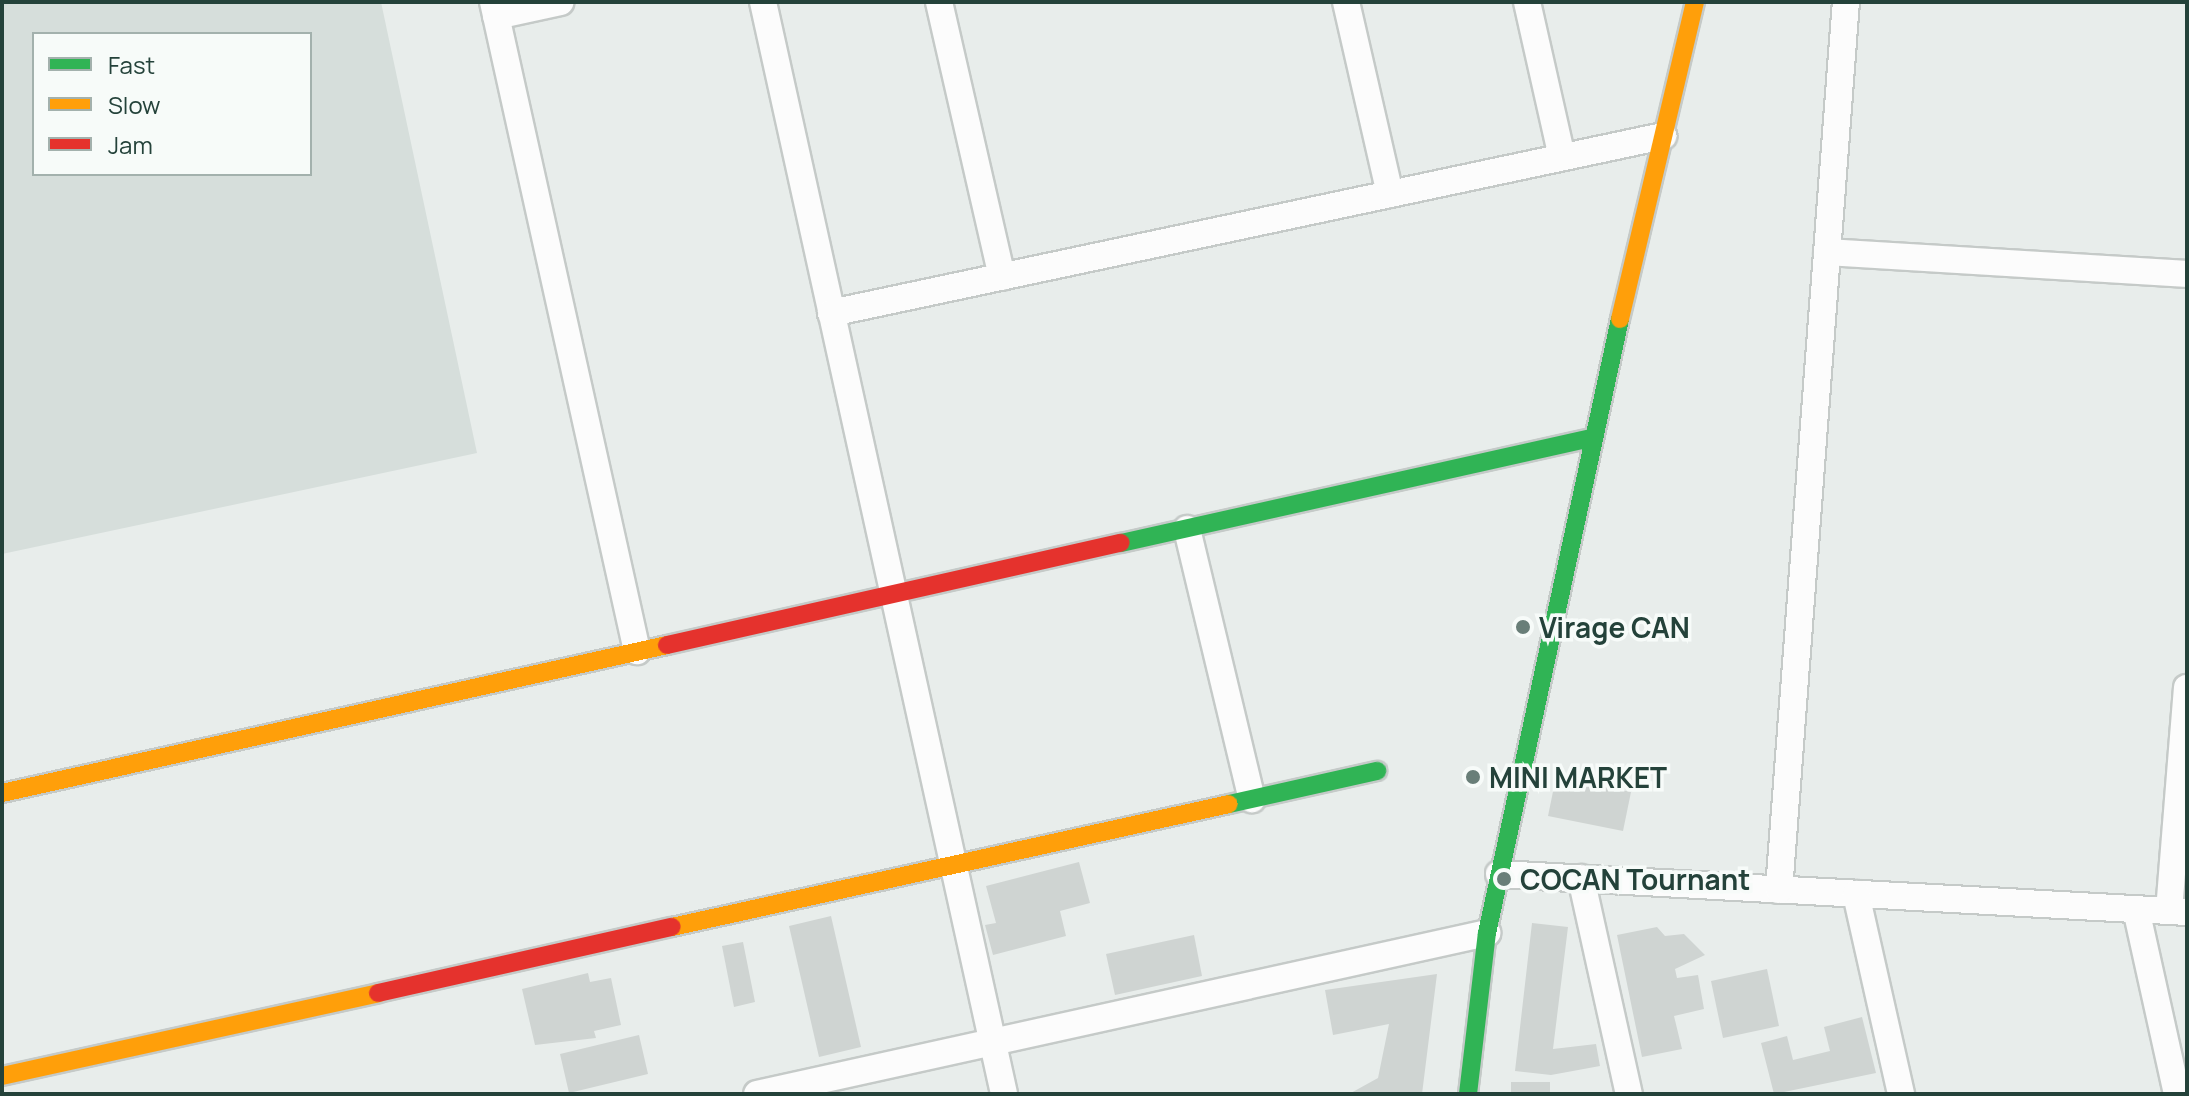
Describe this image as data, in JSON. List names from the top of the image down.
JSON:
{
  "places": ["Virage CAN", "MINI MARKET", "COCAN Tournant"],
  "legend": ["Fast", "Slow", "Jam"]
}
